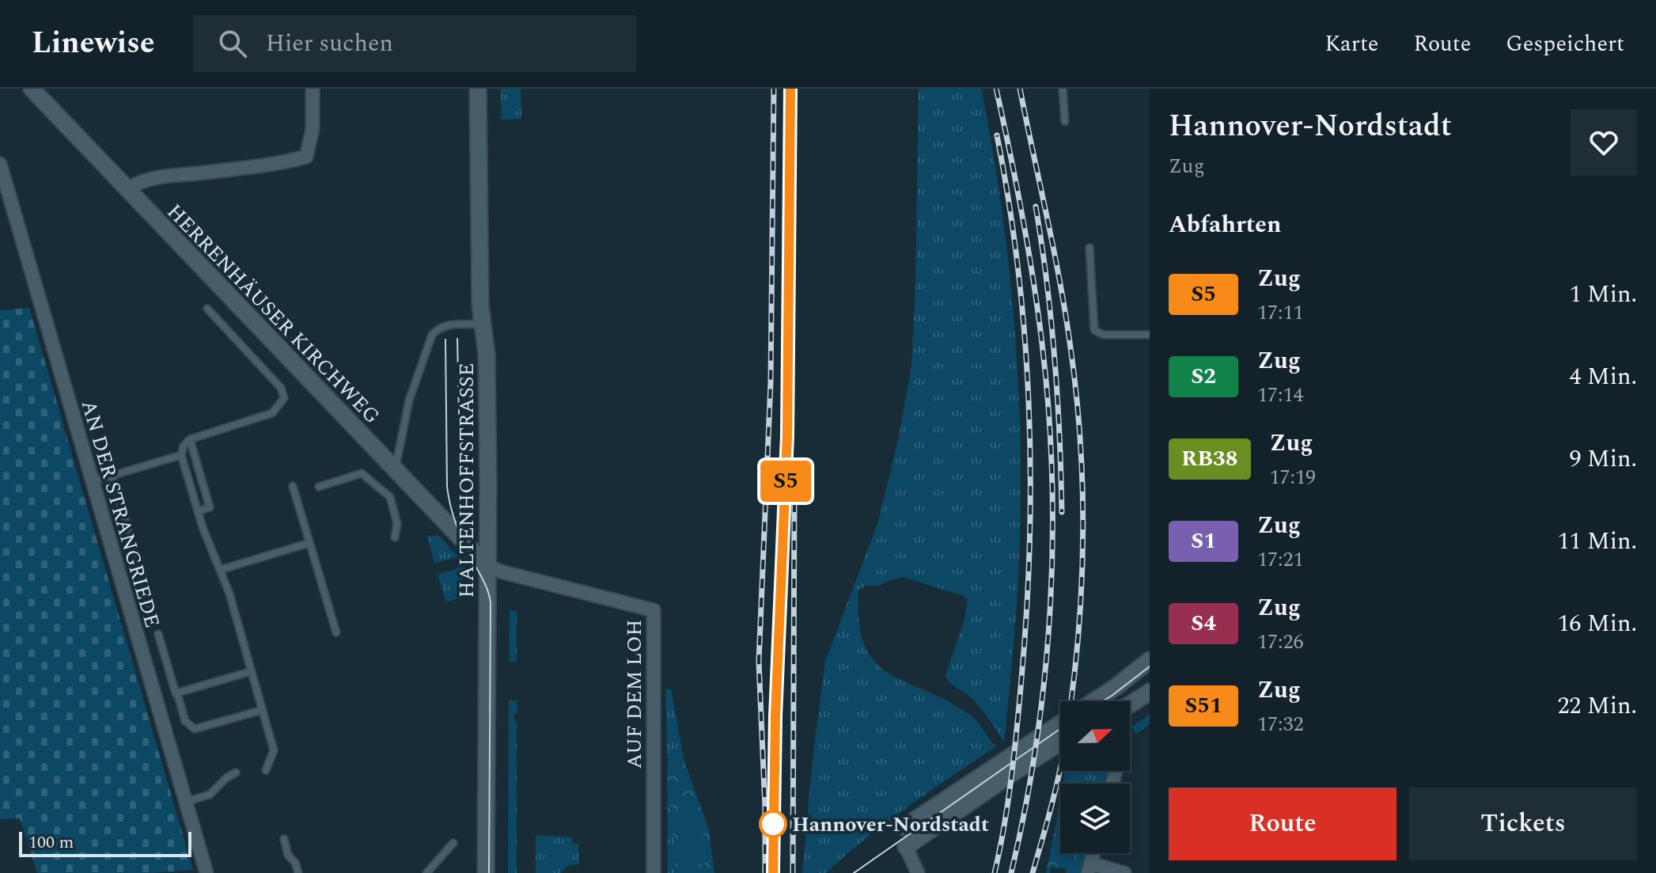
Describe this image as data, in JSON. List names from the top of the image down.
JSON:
{
  "streets": {
    "street": [
      "HERRENHÄUSER KIRCHWEG",
      "HALTENHOFFSTRASSE",
      "AN DER STRANGRIEDE",
      "AUF DEM LOH"
    ]
  },
  "crossings": [
    ["HERRENHÄUSER KIRCHWEG", "HALTENHOFFSTRASSE"],
    ["HERRENHÄUSER KIRCHWEG", "AUF DEM LOH"],
    ["HALTENHOFFSTRASSE", "AUF DEM LOH"]
  ],
  "places": ["Hannover-Nordstadt"],
  "scale_bar": "100 m",
  "north": "right",
  "page": {
    "header": "Linewise",
    "search": "Hier suchen",
    "nav": ["Karte", "Route", "Gespeichert"],
    "on_map": "S5",
    "heading": [
      ["Hannover-Nordstadt", "Zug"],
      "Abfahrten"
    ],
    "list": [
      {
        "mark": "S5",
        "name": "Zug",
        "note": "17:11",
        "value": "1 Min."
      },
      {
        "mark": "S2",
        "name": "Zug",
        "note": "17:14",
        "value": "4 Min."
      },
      {
        "mark": "RB38",
        "name": "Zug",
        "note": "17:19",
        "value": "9 Min."
      },
      {
        "mark": "S1",
        "name": "Zug",
        "note": "17:21",
        "value": "11 Min."
      },
      {
        "mark": "S4",
        "name": "Zug",
        "note": "17:26",
        "value": "16 Min."
      },
      {
        "mark": "S51",
        "name": "Zug",
        "note": "17:32",
        "value": "22 Min."
      }
    ],
    "buttons": ["Route", "Tickets"],
    "scale": "100 m"
  }
}
